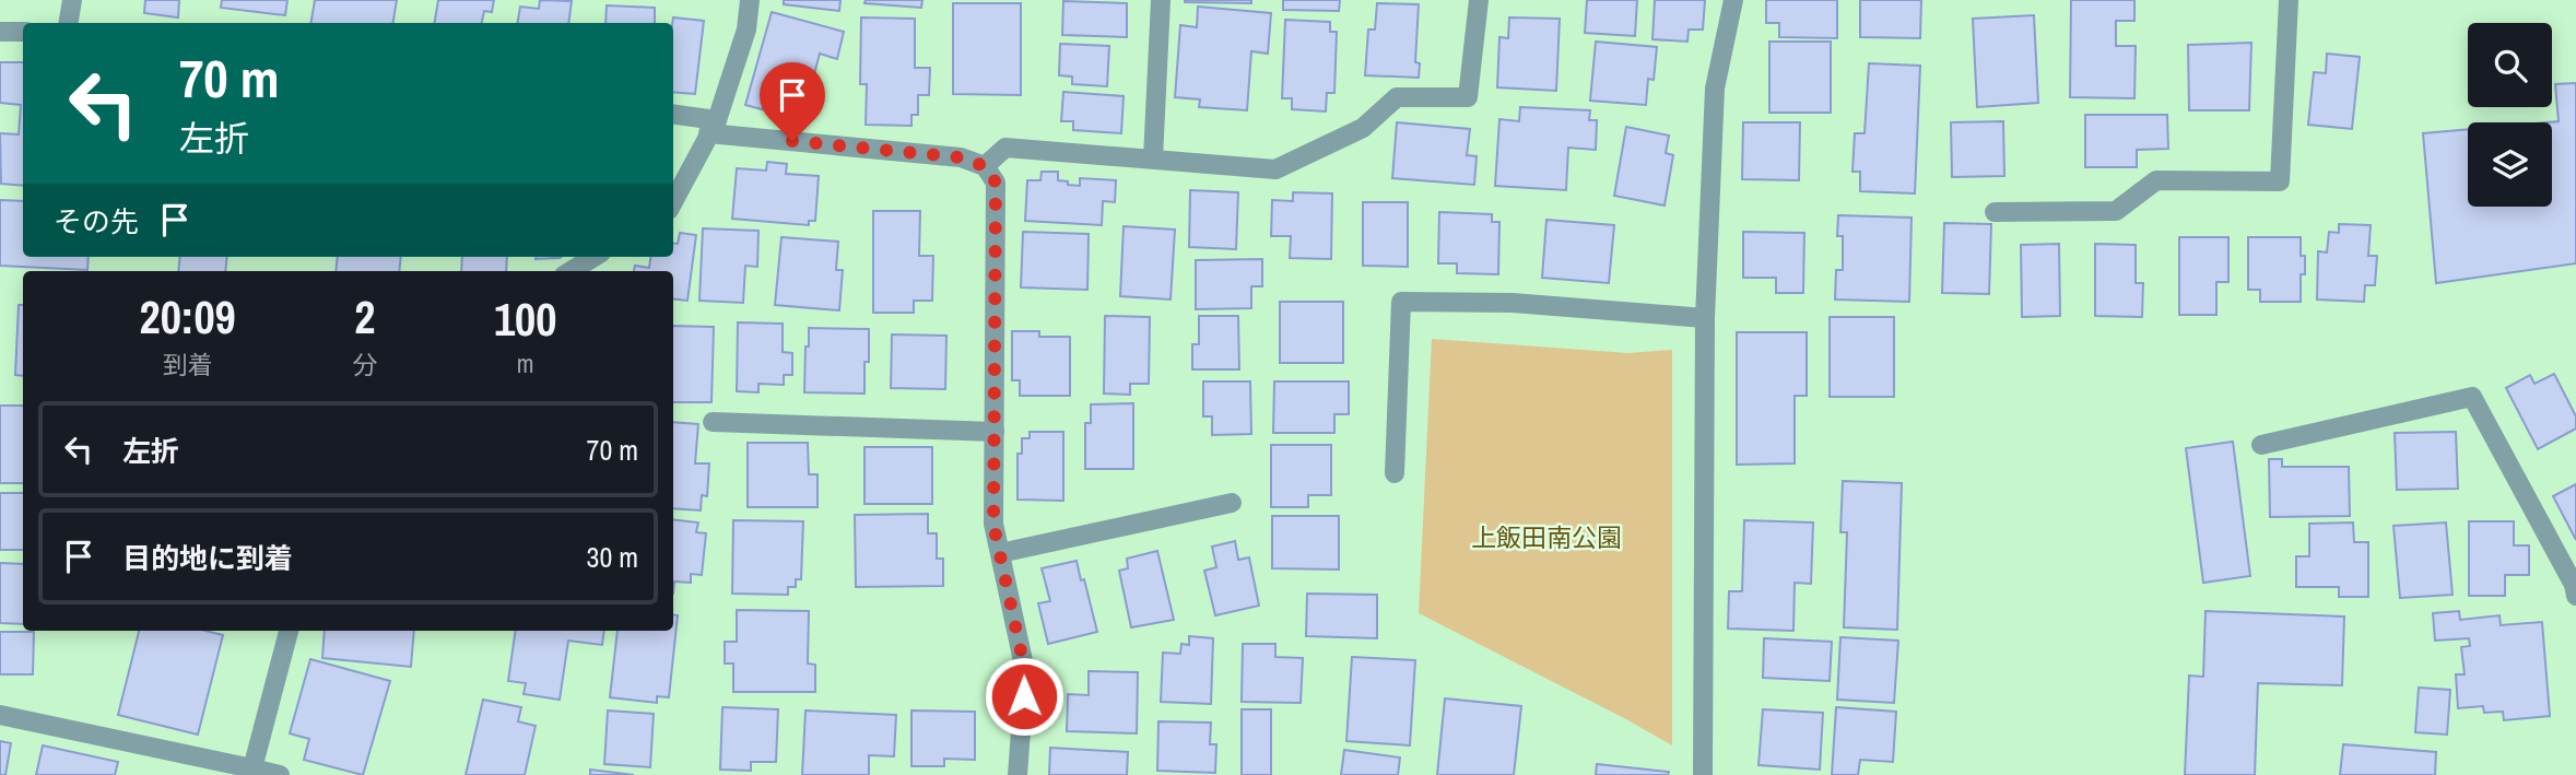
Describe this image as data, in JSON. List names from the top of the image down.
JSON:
{
  "parks": ["上飯田南公園"],
  "page": {
    "turn": ["70 m", "左折"],
    "then": "その先",
    "eta": [
      "20:09",
      "到着",
      "2",
      "分",
      "100",
      "m"
    ],
    "list": [
      {
        "name": "左折",
        "value": "70 m"
      },
      {
        "name": "目的地に到着",
        "value": "30 m"
      }
    ]
  }
}
